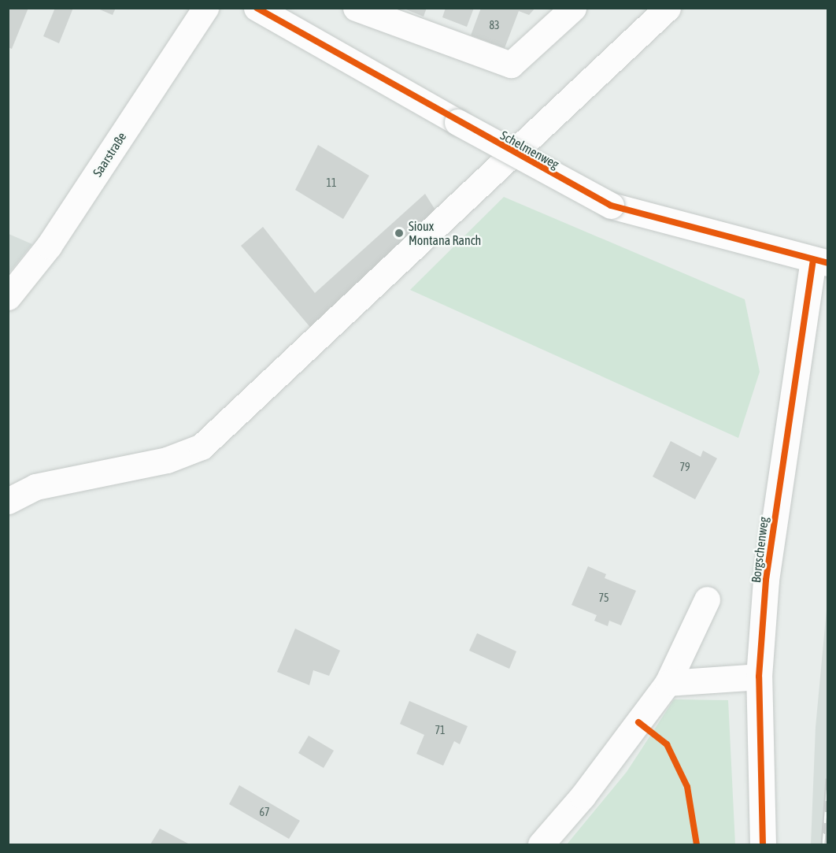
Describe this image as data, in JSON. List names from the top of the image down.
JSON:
{
  "streets": {
    "street": ["Schelmenweg", "Saarstraße", "Borgschenweg"]
  },
  "crossings": [
    ["Schelmenweg", "Borgschenweg"]
  ],
  "places": ["Sioux Montana Ranch"],
  "house_numbers": [
    "83",
    "11",
    "79",
    "75",
    "71",
    "67"
  ]
}
